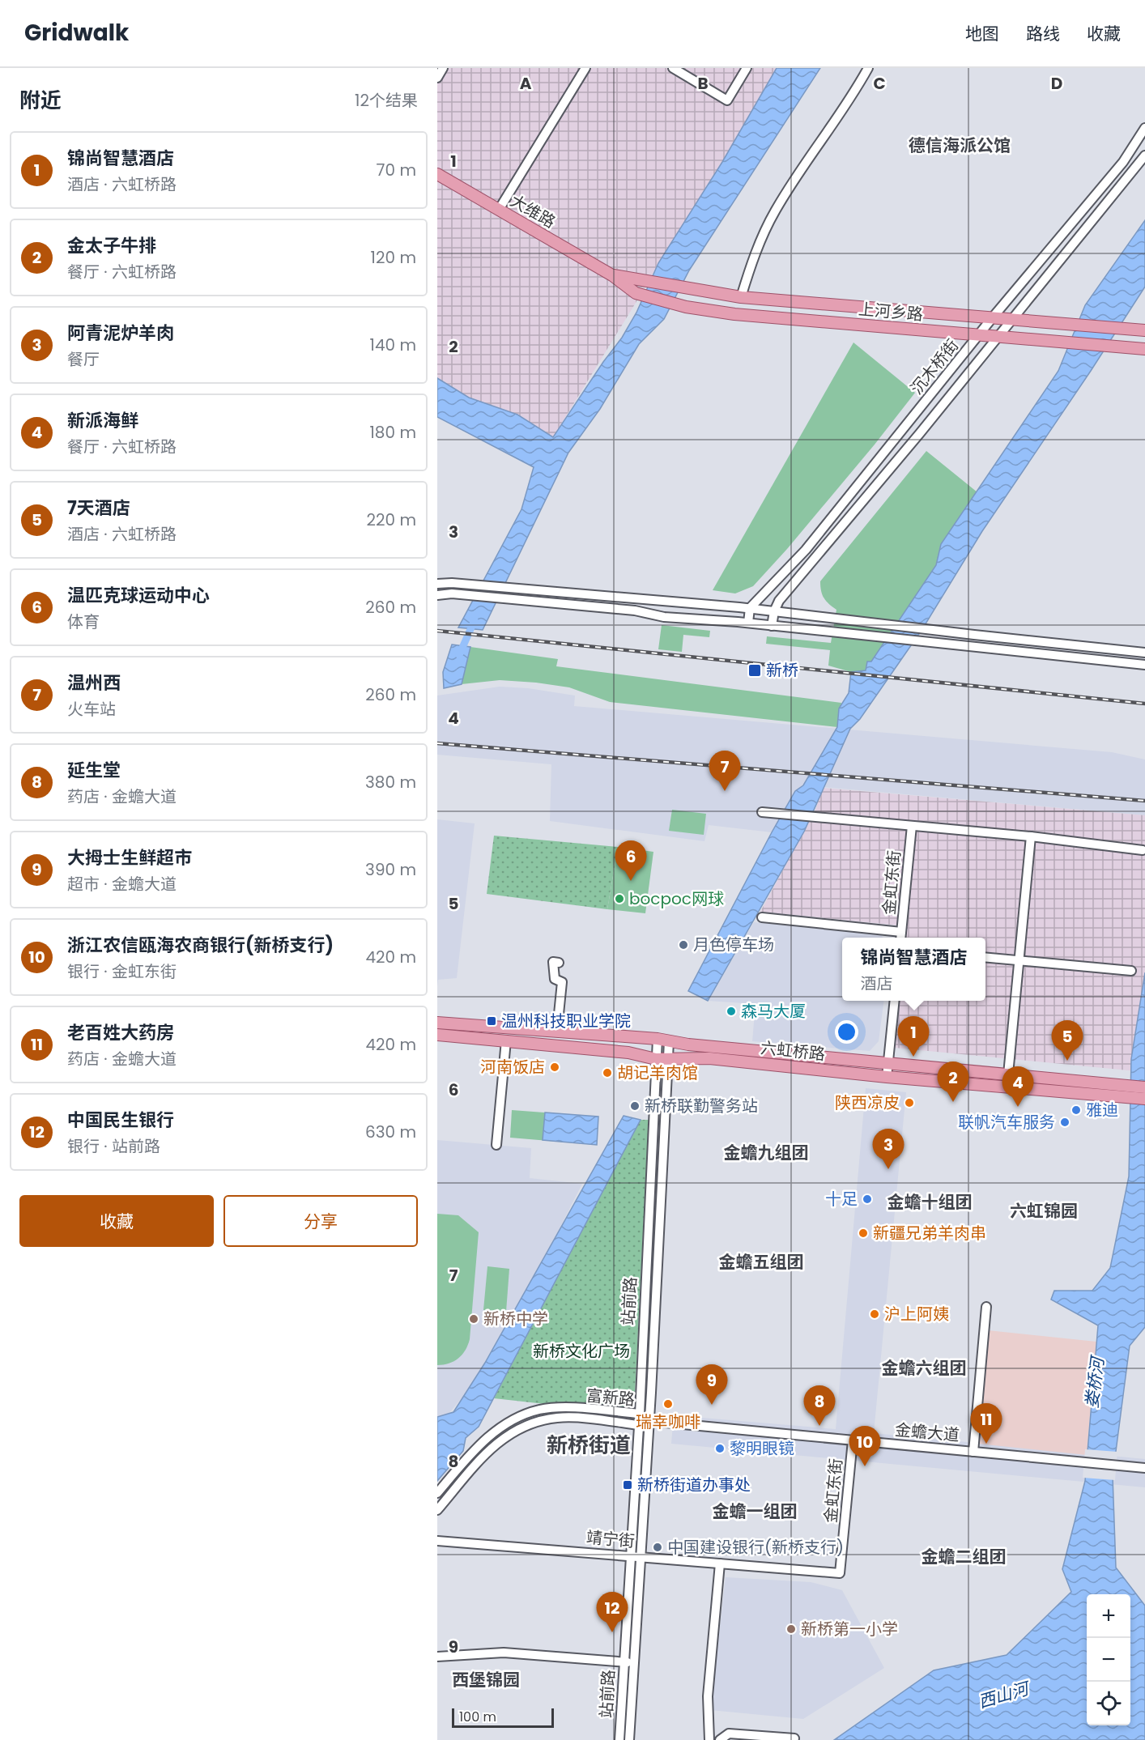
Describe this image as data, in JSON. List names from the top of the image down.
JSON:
{
  "streets": {
    "main road": ["大维路", "上河乡路", "六虹桥路"],
    "street": [
      "沉木桥街",
      "金虹东街",
      "站前路",
      "富新路",
      "金蟾大道",
      "靖宁街"
    ]
  },
  "crossings": [
    ["大维路", "上河乡路"],
    ["上河乡路", "沉木桥街"],
    ["金虹东街", "金蟾大道"],
    ["金虹东街", "靖宁街"],
    ["六虹桥路", "站前路"],
    ["站前路", "富新路"],
    ["站前路", "金蟾大道"],
    ["站前路", "靖宁街"],
    ["富新路", "金蟾大道"]
  ],
  "districts": [
    "德信海派公馆",
    "金蟾九组团",
    "金蟾十组团",
    "六虹锦园",
    "金蟾五组团",
    "金蟾六组团",
    "新桥街道",
    "金蟾一组团",
    "金蟾二组团",
    "西堡锦园"
  ],
  "water": ["娄桥河", "西山河"],
  "parks": ["新桥文化广场"],
  "places": {
    "transit": ["新桥", "温州科技职业学院", "新桥街道办事处"],
    "other": [
      "bocpoc网球",
      "月色停车场",
      "森马大厦",
      "河南饭店",
      "胡记羊肉馆",
      "陕西凉皮",
      "新桥联勤警务站",
      "雅迪",
      "联帆汽车服务",
      "十足",
      "新疆兄弟羊肉串",
      "沪上阿姨",
      "新桥中学",
      "瑞幸咖啡",
      "黎明眼镜",
      "中国建设银行(新桥支行)",
      "新桥第一小学"
    ]
  },
  "scale_bar": "100 m",
  "page": {
    "header": "Gridwalk",
    "nav": ["地图", "路线", "收藏"],
    "heading": ["附近", "12个结果"],
    "list": [
      {
        "mark": "1",
        "name": "锦尚智慧酒店",
        "note": "酒店 · 六虹桥路",
        "value": "70 m"
      },
      {
        "mark": "2",
        "name": "金太子牛排",
        "note": "餐厅 · 六虹桥路",
        "value": "120 m"
      },
      {
        "mark": "3",
        "name": "阿青泥炉羊肉",
        "note": "餐厅",
        "value": "140 m"
      },
      {
        "mark": "4",
        "name": "新派海鲜",
        "note": "餐厅 · 六虹桥路",
        "value": "180 m"
      },
      {
        "mark": "5",
        "name": "7天酒店",
        "note": "酒店 · 六虹桥路",
        "value": "220 m"
      },
      {
        "mark": "6",
        "name": "温匹克球运动中心",
        "note": "体育",
        "value": "260 m"
      },
      {
        "mark": "7",
        "name": "温州西",
        "note": "火车站",
        "value": "260 m"
      },
      {
        "mark": "8",
        "name": "延生堂",
        "note": "药店 · 金蟾大道",
        "value": "380 m"
      },
      {
        "mark": "9",
        "name": "大拇士生鲜超市",
        "note": "超市 · 金蟾大道",
        "value": "390 m"
      },
      {
        "mark": "10",
        "name": "浙江农信瓯海农商银行(新桥支行)",
        "note": "银行 · 金虹东街",
        "value": "420 m"
      },
      {
        "mark": "11",
        "name": "老百姓大药房",
        "note": "药店 · 金蟾大道",
        "value": "420 m"
      },
      {
        "mark": "12",
        "name": "中国民生银行",
        "note": "银行 · 站前路",
        "value": "630 m"
      }
    ],
    "pins": [
      "7",
      "6",
      "1",
      "5",
      "2",
      "4",
      "3",
      "9",
      "8",
      "11",
      "10",
      "12"
    ],
    "popup": ["锦尚智慧酒店", "酒店"],
    "buttons": ["收藏", "分享"],
    "map_buttons": ["+", "−"],
    "scale": "100 m"
  },
  "grid": {
    "columns": [
      "A",
      "B",
      "C",
      "D"
    ],
    "rows": [
      "1",
      "2",
      "3",
      "4",
      "5",
      "6",
      "7",
      "8",
      "9"
    ]
  }
}
